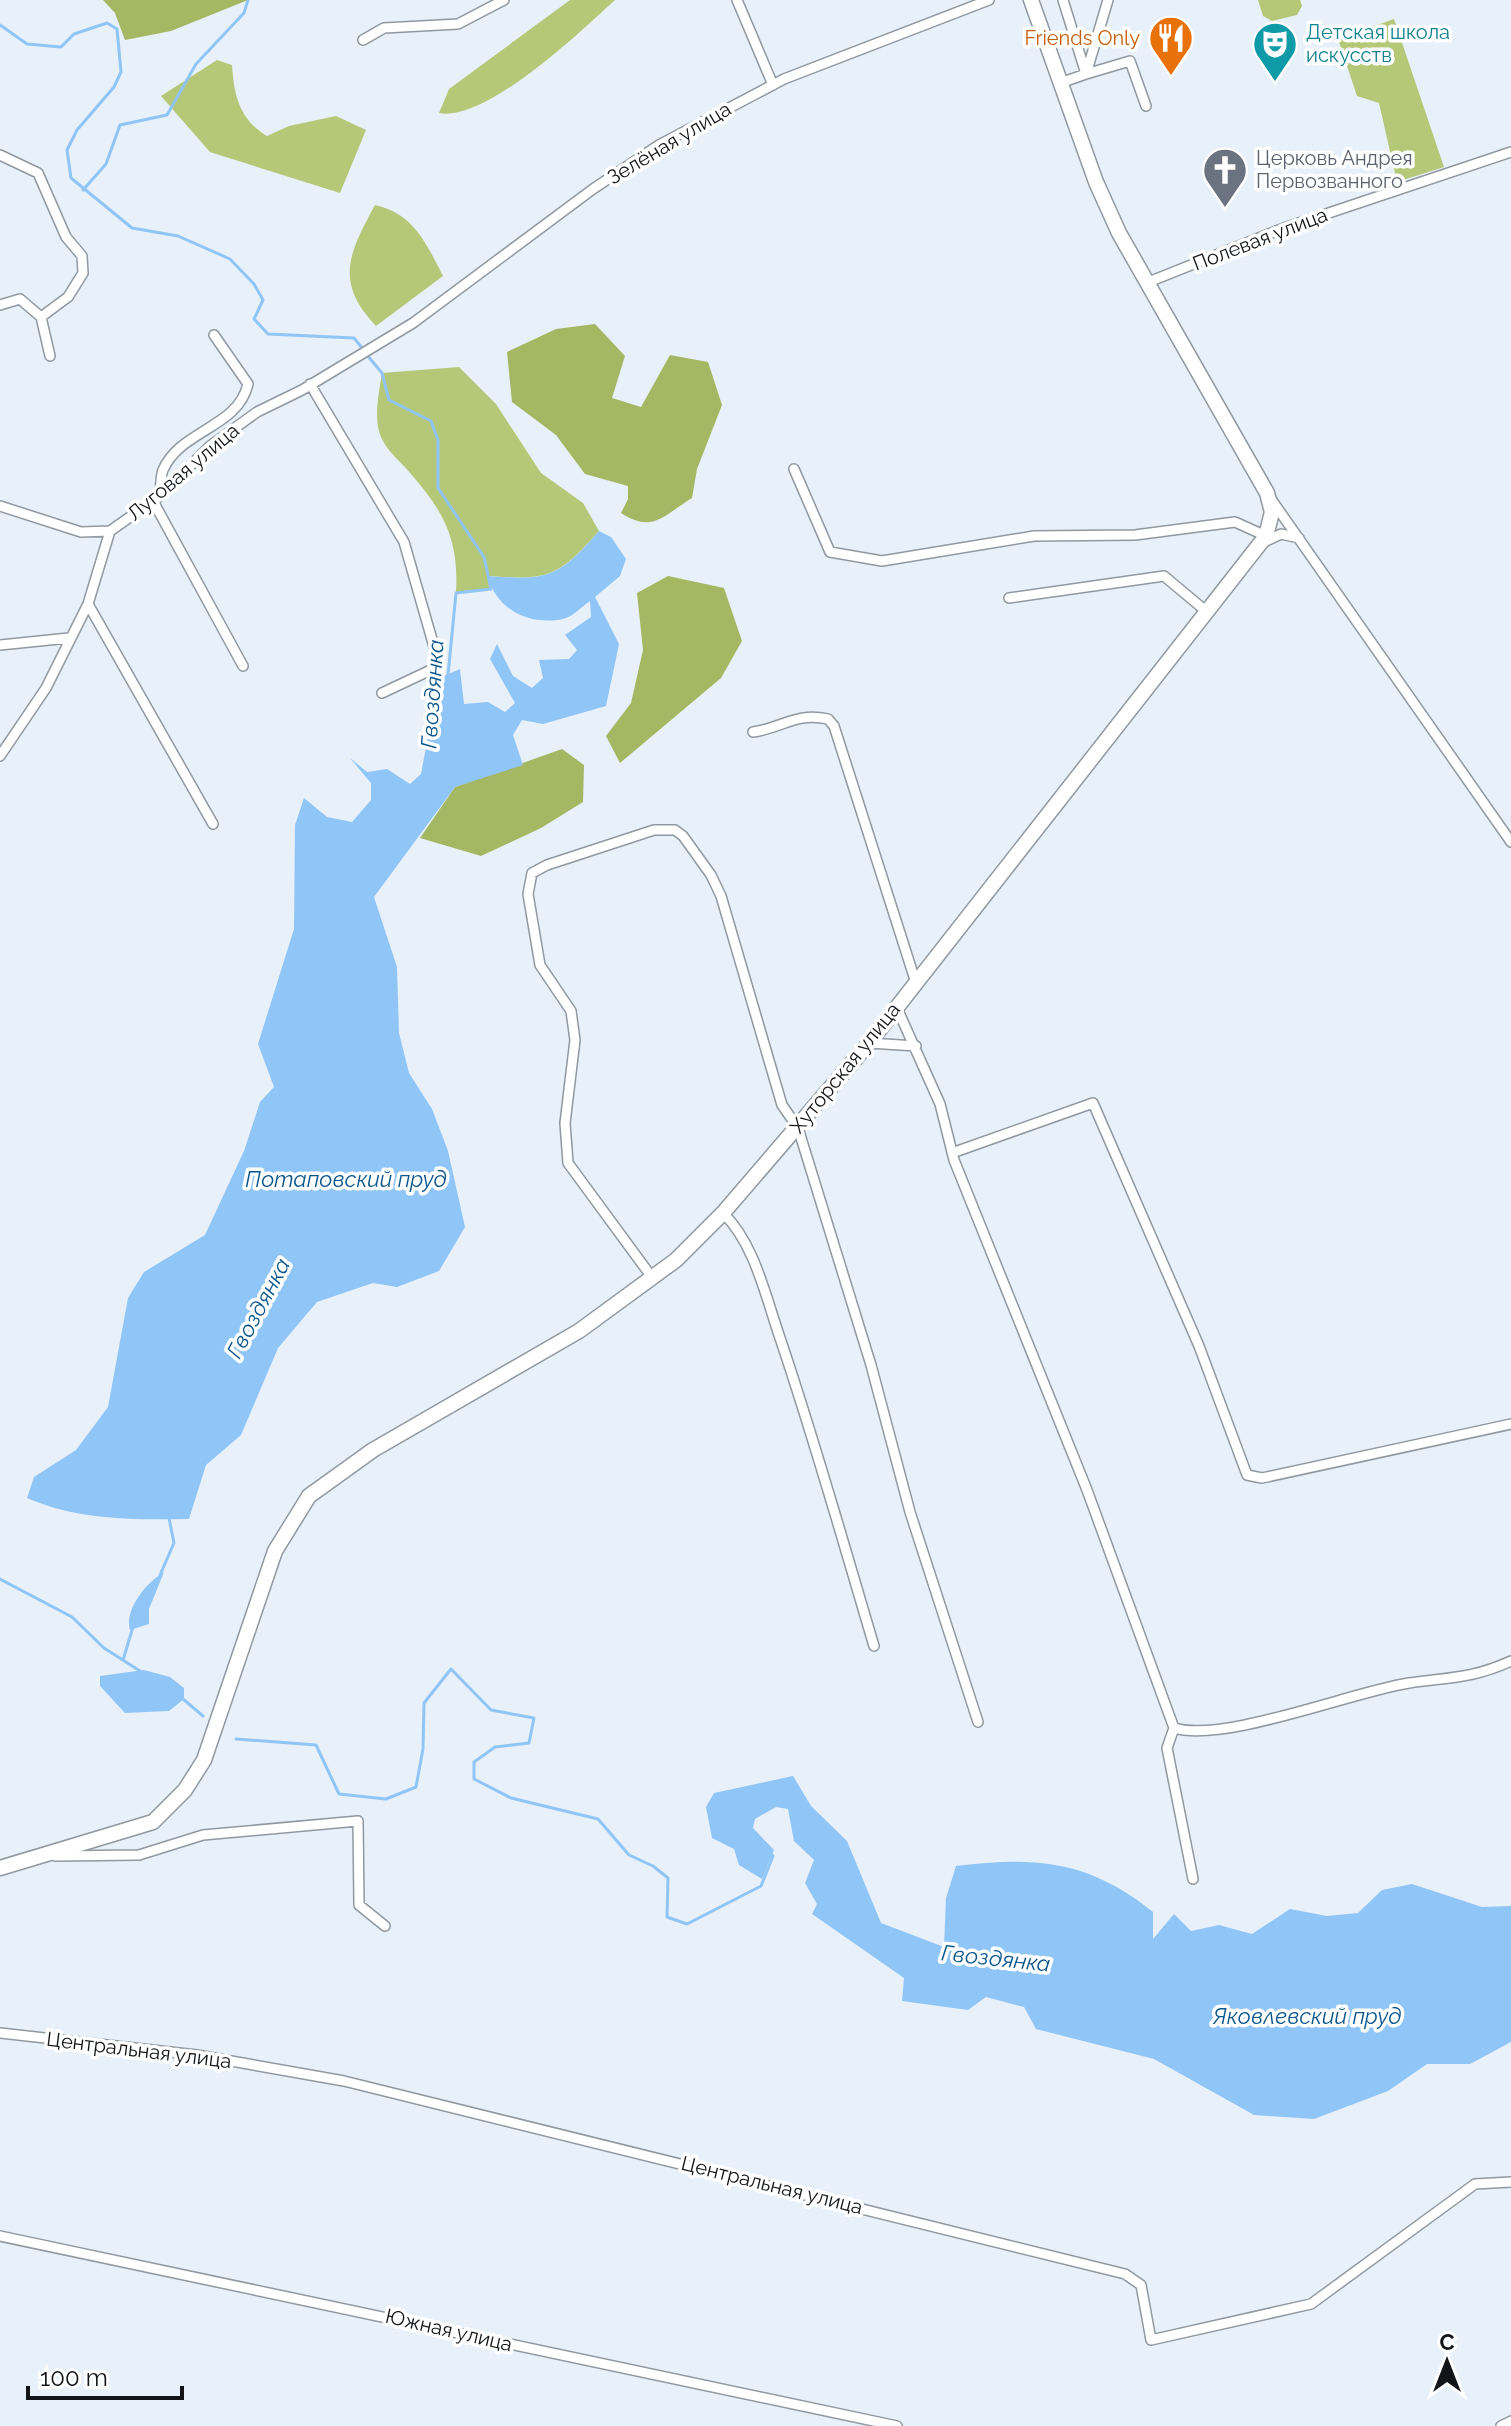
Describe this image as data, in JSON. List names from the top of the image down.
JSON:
{
  "streets": {
    "main road": ["Хуторская улица"],
    "street": [
      "Зелёная улица",
      "Полевая улица",
      "Луговая улица",
      "Центральная улица",
      "Южная улица"
    ]
  },
  "crossings": [
    ["Зелёная улица", "Луговая улица"]
  ],
  "water": ["Гвоздянка", "Потаповский пруд", "Яковлевский пруд"],
  "places": {
    "restaurant": ["Friends Only"],
    "theatre": ["Детская школа искусств"],
    "church": ["Церковь Андрея Первозванного"]
  },
  "scale_bar": "100 m",
  "north": "top"
}
